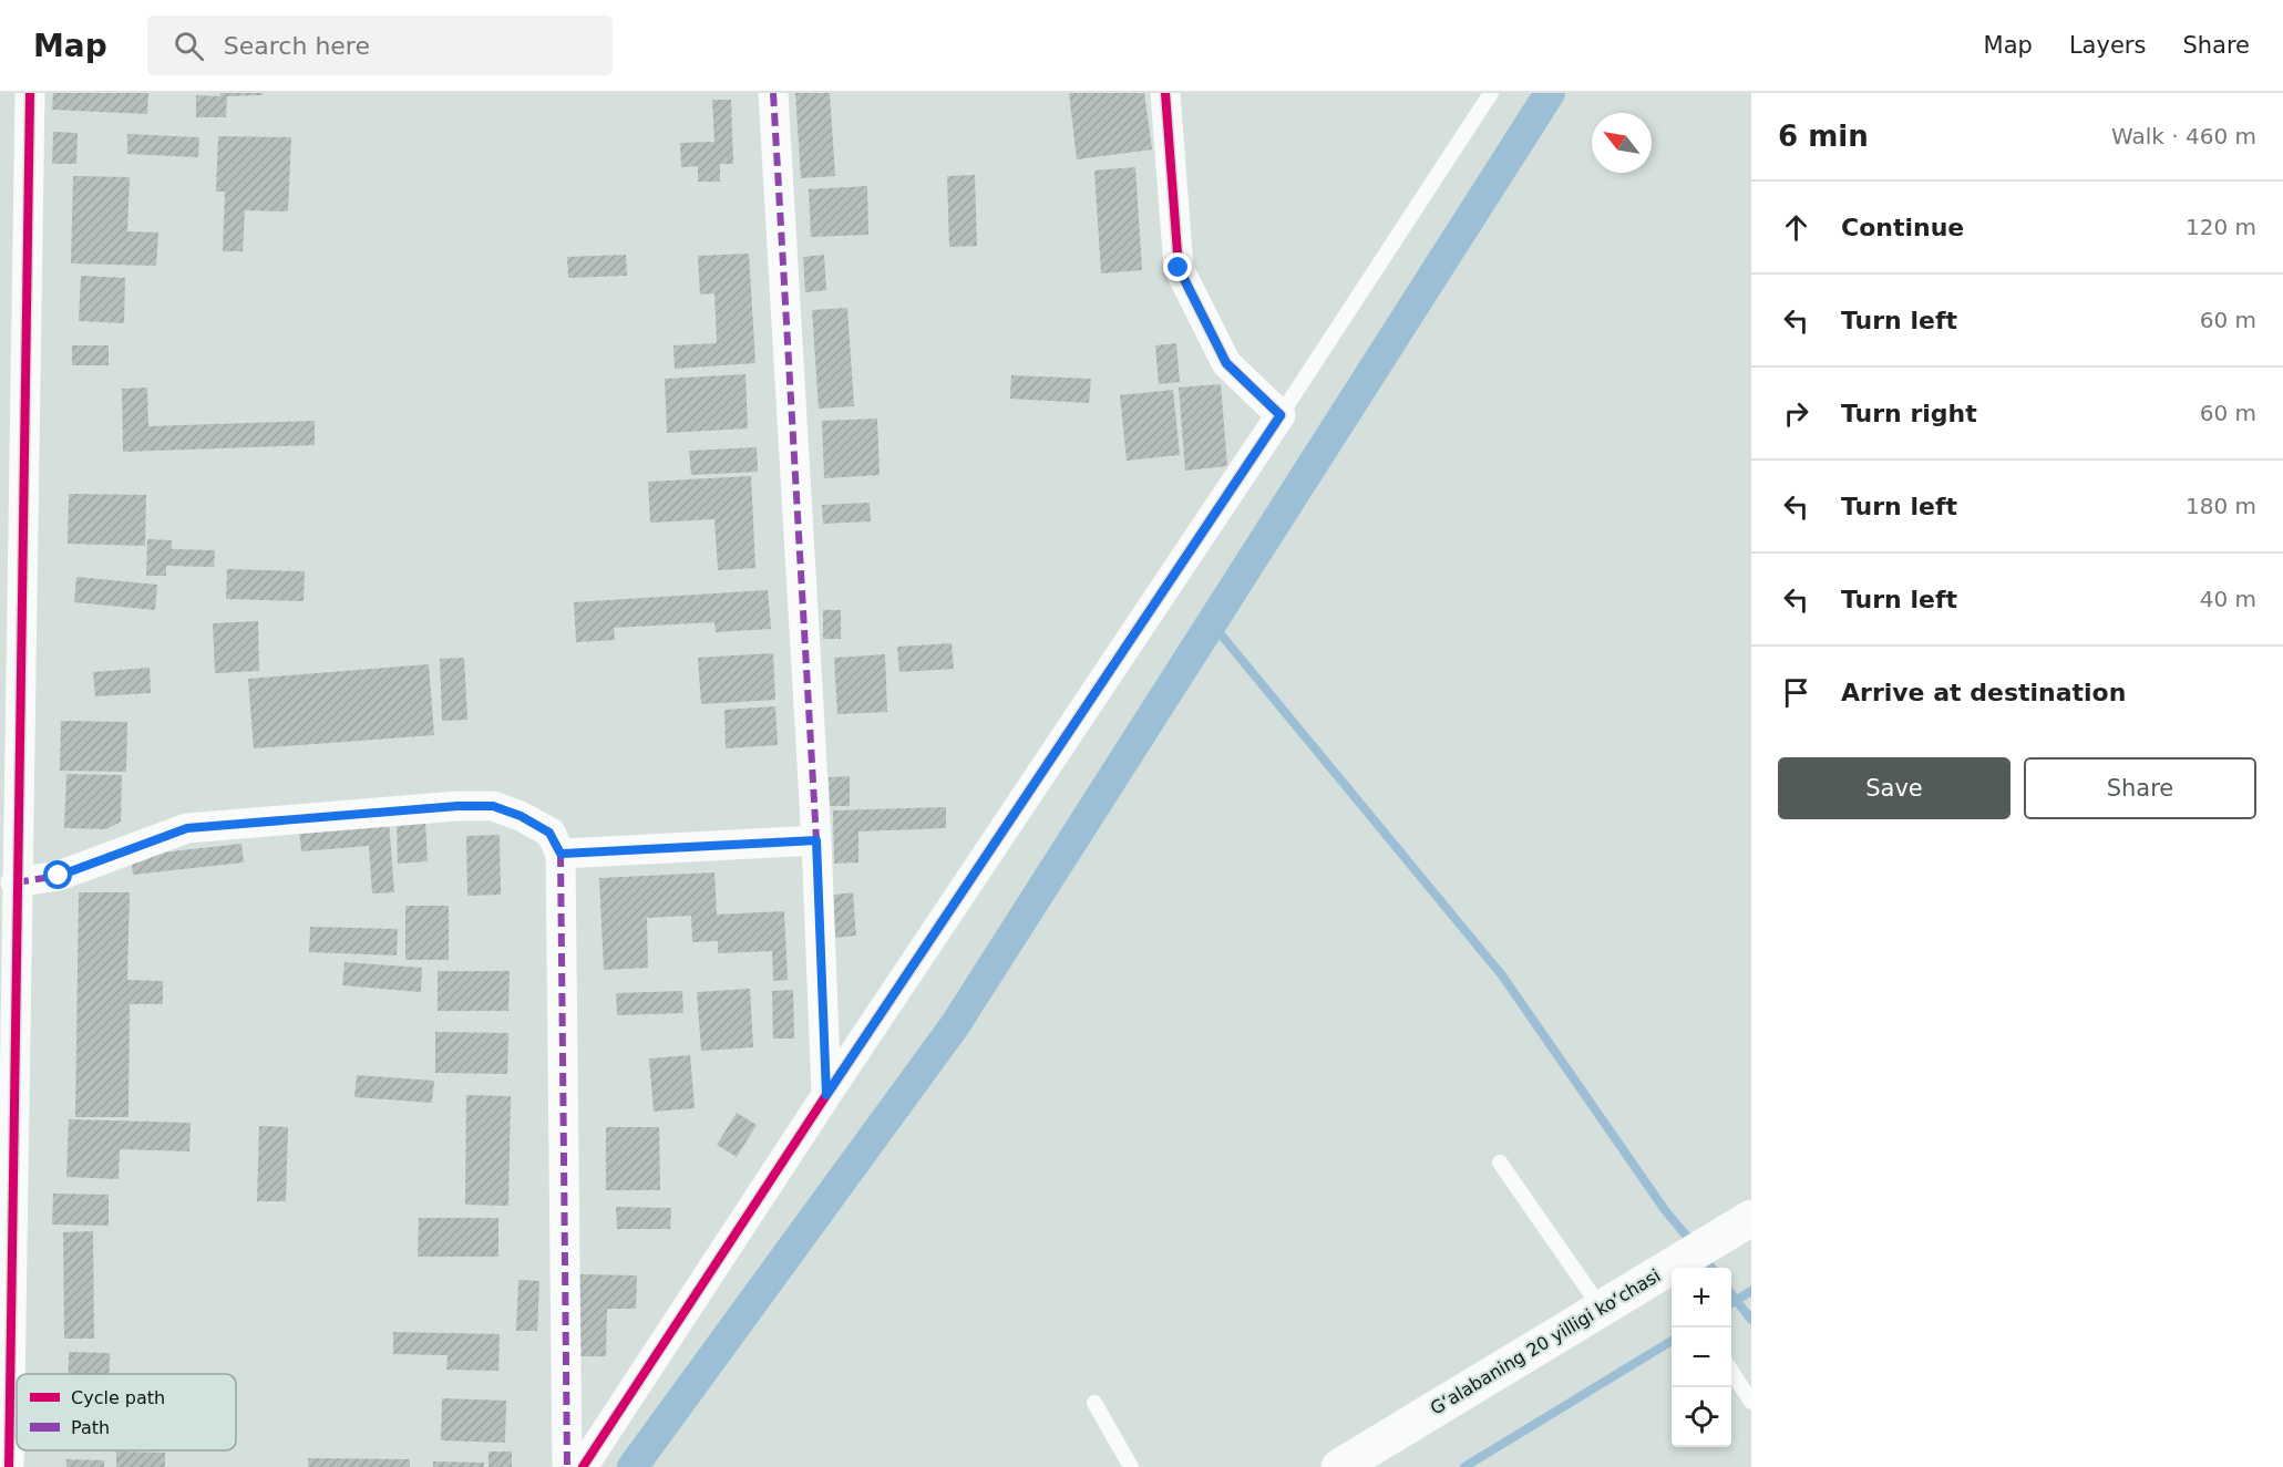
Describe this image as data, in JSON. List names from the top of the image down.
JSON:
{
  "streets": {
    "main road": ["Gʻalabaning 20 yilligi koʻchasi"]
  },
  "legend": ["Cycle path", "Path"],
  "north": "top left",
  "page": {
    "header": "Map",
    "search": "Search here",
    "nav": ["Map", "Layers", "Share"],
    "heading": ["6 min", "Walk · 460 m"],
    "list": [
      ["Continue", "120 m"],
      ["Turn left", "60 m"],
      ["Turn right", "60 m"],
      ["Turn left", "180 m"],
      ["Turn left", "40 m"],
      "Arrive at destination"
    ],
    "buttons": ["Save", "Share"],
    "map_buttons": ["+", "−"]
  }
}
